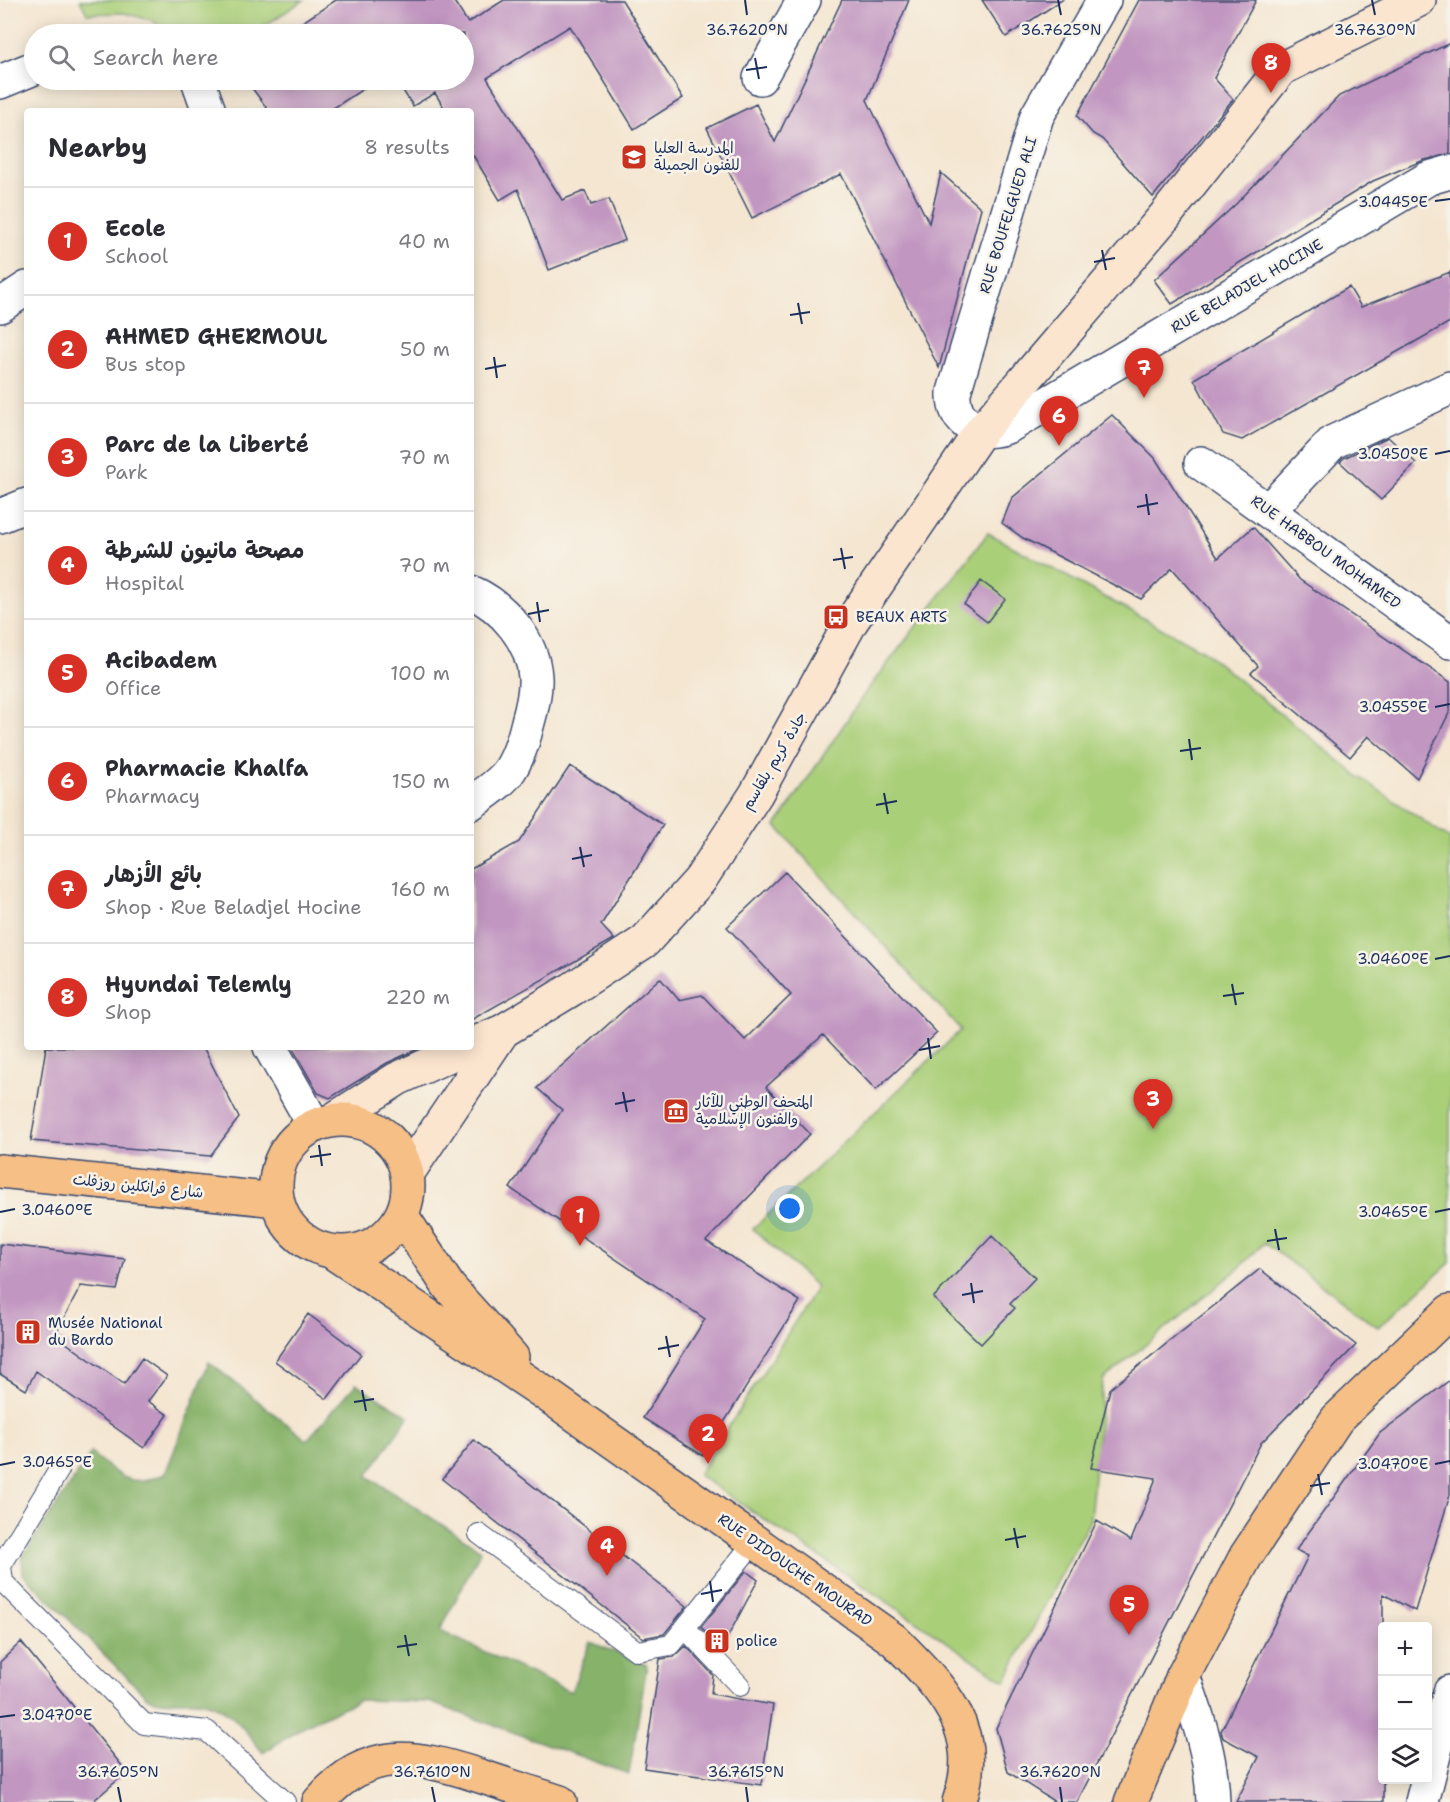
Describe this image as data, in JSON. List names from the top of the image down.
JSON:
{
  "streets": {
    "main road": ["جادة كريم بلقاسم", "شارع فرانكلين روزفلت", "RUE DIDOUCHE MOURAD"],
    "street": ["RUE BOUFELGUED ALI", "RUE BELADJEL HOCINE", "RUE HABBOU MOHAMED"]
  },
  "crossings": [
    ["RUE BOUFELGUED ALI", "RUE BELADJEL HOCINE"],
    ["RUE BOUFELGUED ALI", "جادة كريم بلقاسم"],
    ["RUE BELADJEL HOCINE", "جادة كريم بلقاسم"],
    ["جادة كريم بلقاسم", "شارع فرانكلين روزفلت"],
    ["جادة كريم بلقاسم", "RUE DIDOUCHE MOURAD"],
    ["شارع فرانكلين روزفلت", "RUE DIDOUCHE MOURAD"]
  ],
  "places": {
    "school or university": ["المدرسة العليا للفنون الجميلة"],
    "bus stop": ["BEAUX ARTS"],
    "museum": ["المتحف الوطني للآثار والفنون الإسلامية"],
    "building": ["Musée National du Bardo", "police"]
  },
  "page": {
    "search": "Search here",
    "pins": [
      "8",
      "7",
      "6",
      "3",
      "1",
      "2",
      "4",
      "5"
    ],
    "heading": ["Nearby", "8 results"],
    "list": [
      {
        "mark": "1",
        "name": "Ecole",
        "note": "School",
        "value": "40 m"
      },
      {
        "mark": "2",
        "name": "AHMED GHERMOUL",
        "note": "Bus stop",
        "value": "50 m"
      },
      {
        "mark": "3",
        "name": "Parc de la Liberté",
        "note": "Park",
        "value": "70 m"
      },
      {
        "mark": "4",
        "name": "مصحة مانيون للشرطة",
        "note": "Hospital",
        "value": "70 m"
      },
      {
        "mark": "5",
        "name": "Acibadem",
        "note": "Office",
        "value": "100 m"
      },
      {
        "mark": "6",
        "name": "Pharmacie Khalfa",
        "note": "Pharmacy",
        "value": "150 m"
      },
      {
        "mark": "7",
        "name": "بائع الأزهار",
        "note": "Shop · Rue Beladjel Hocine",
        "value": "160 m"
      },
      {
        "mark": "8",
        "name": "Hyundai Telemly",
        "note": "Shop",
        "value": "220 m"
      }
    ],
    "map_buttons": ["+", "−"]
  },
  "coordinates": [
    "36.7620°N",
    "36.7625°N",
    "36.7630°N",
    "3.0445°E",
    "3.0450°E",
    "3.0455°E",
    "3.0460°E",
    "3.0465°E",
    "3.0470°E",
    "36.7605°N",
    "36.7610°N",
    "36.7615°N"
  ]
}
